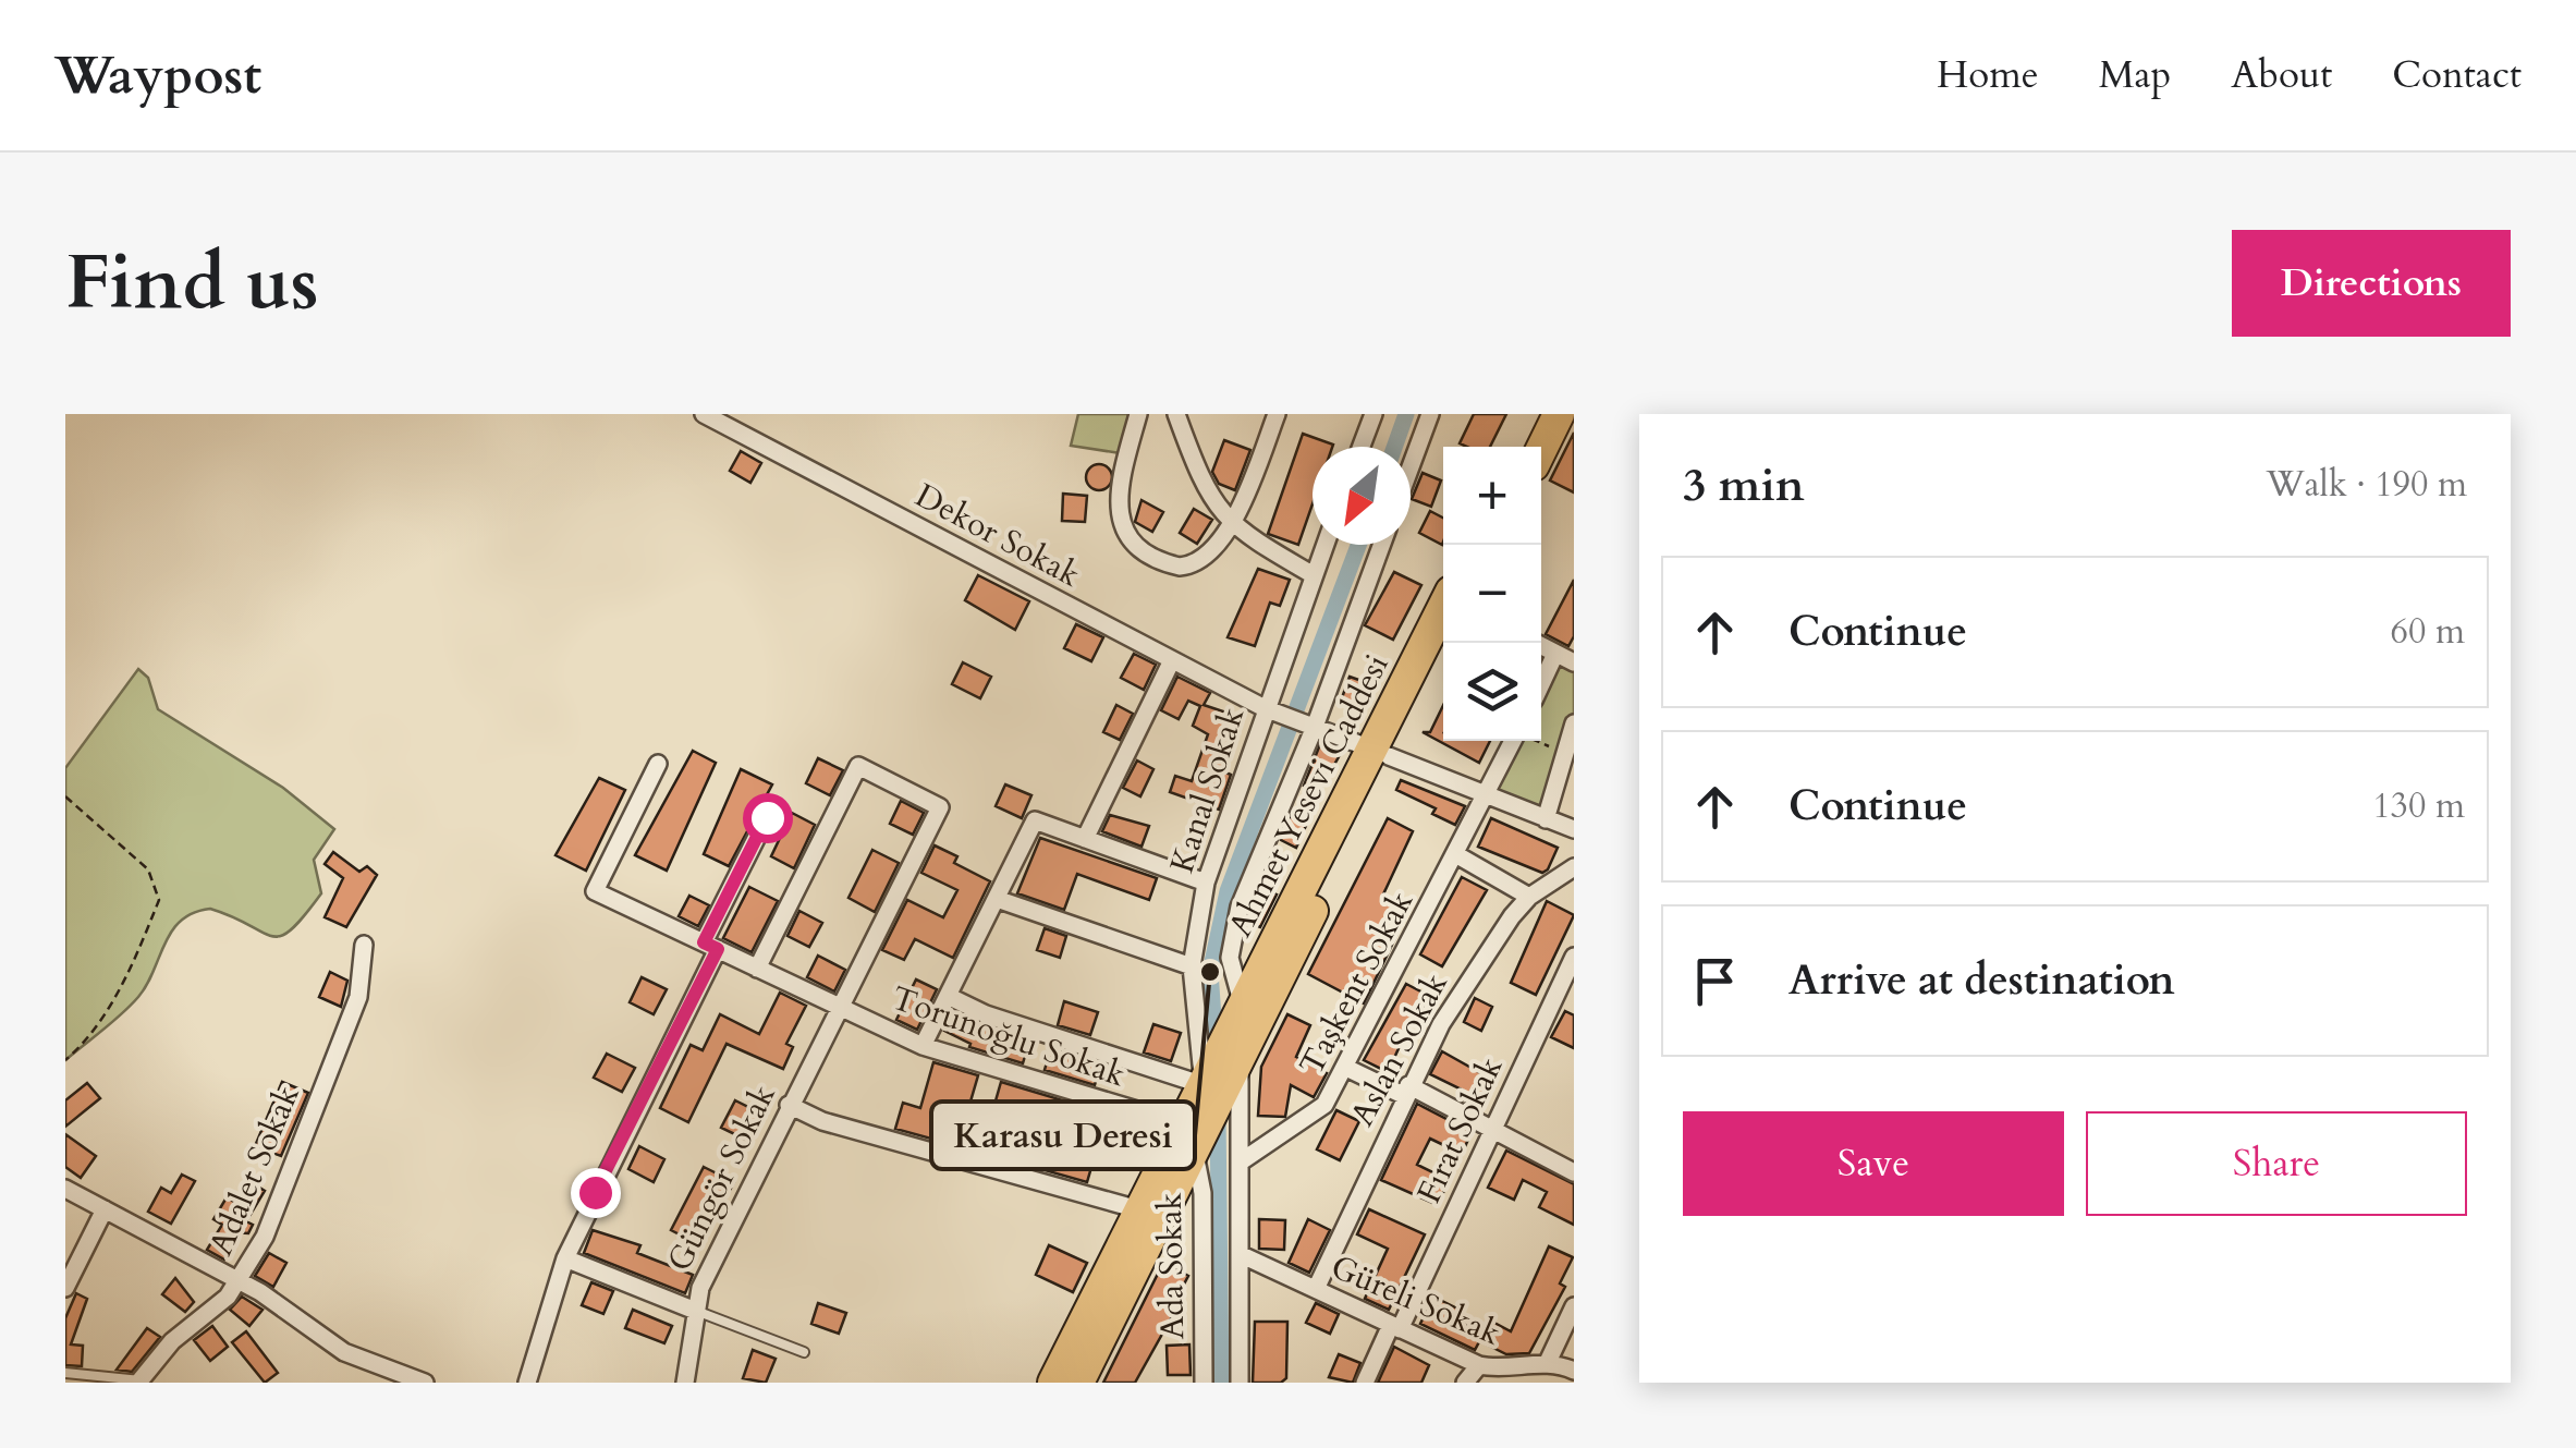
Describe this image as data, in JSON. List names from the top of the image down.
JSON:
{
  "streets": {
    "highway": ["Ahmet Yesevi Caddesi"],
    "street": [
      "Dekor Sokak",
      "Kanal Sokak",
      "Taşkent Sokak",
      "Torunoğlu Sokak",
      "Aslan Sokak",
      "Fırat Sokak",
      "Adalet Sokak",
      "Güngör Sokak",
      "Ada Sokak",
      "Güreli Sokak"
    ]
  },
  "crossings": [
    ["Dekor Sokak", "Kanal Sokak"],
    ["Dekor Sokak", "Ahmet Yesevi Caddesi"],
    ["Dekor Sokak", "Taşkent Sokak"],
    ["Kanal Sokak", "Ahmet Yesevi Caddesi"],
    ["Ahmet Yesevi Caddesi", "Torunoğlu Sokak"],
    ["Ahmet Yesevi Caddesi", "Ada Sokak"],
    ["Taşkent Sokak", "Ada Sokak"],
    ["Torunoğlu Sokak", "Güngör Sokak"],
    ["Torunoğlu Sokak", "Ada Sokak"],
    ["Aslan Sokak", "Güreli Sokak"],
    ["Fırat Sokak", "Güreli Sokak"],
    ["Ada Sokak", "Güreli Sokak"]
  ],
  "places": ["Karasu Deresi"],
  "north": "bottom left",
  "page": {
    "header": "Waypost",
    "nav": [
      "Home",
      "Map",
      "About",
      "Contact"
    ],
    "buttons": [
      "Directions",
      ["Save", "Share"]
    ],
    "title": "Find us",
    "heading": ["3 min", "Walk · 190 m"],
    "map_buttons": ["+", "−"],
    "list": [
      ["Continue", "60 m"],
      ["Continue", "130 m"],
      "Arrive at destination"
    ]
  }
}
